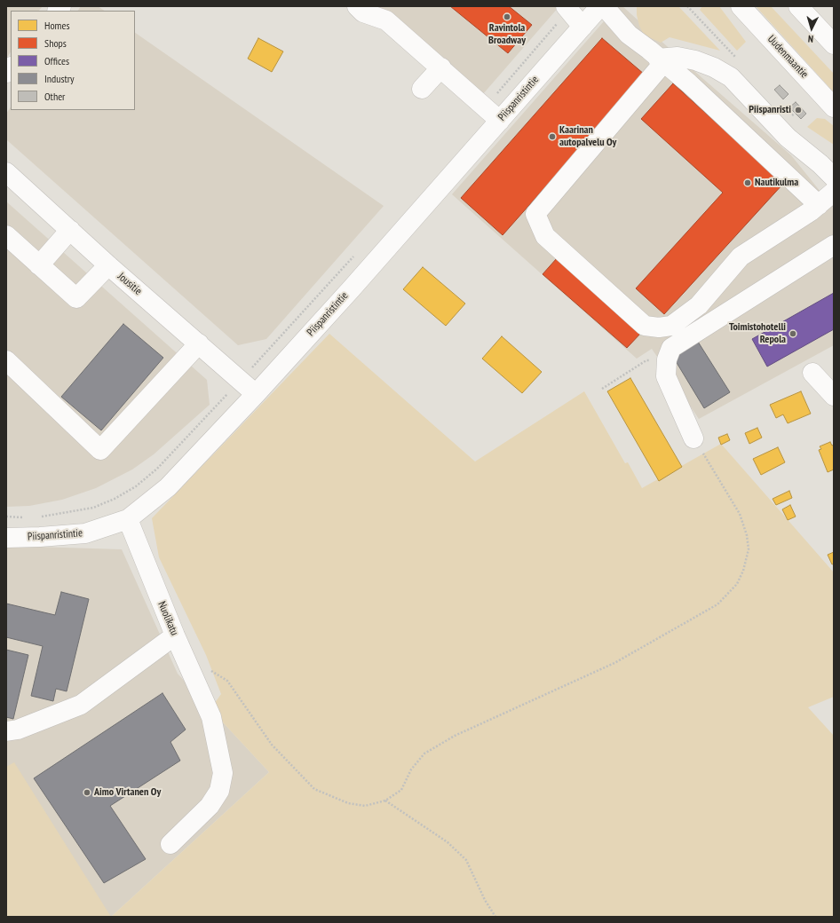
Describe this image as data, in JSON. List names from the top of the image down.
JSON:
{
  "streets": {
    "street": [
      "Uudenmaantie",
      "Piispanristintie",
      "Jousitie",
      "Nuolikatu"
    ]
  },
  "crossings": [
    ["Piispanristintie", "Jousitie"],
    ["Piispanristintie", "Nuolikatu"]
  ],
  "places": [
    "Ravintola Broadway",
    "Piispanristi",
    "Kaarinan autopalvelu Oy",
    "Nautikulma",
    "Toimistohotelli Repola",
    "Aimo Virtanen Oy"
  ],
  "legend": [
    "Homes",
    "Shops",
    "Offices",
    "Industry",
    "Other"
  ],
  "north": "bottom"
}
